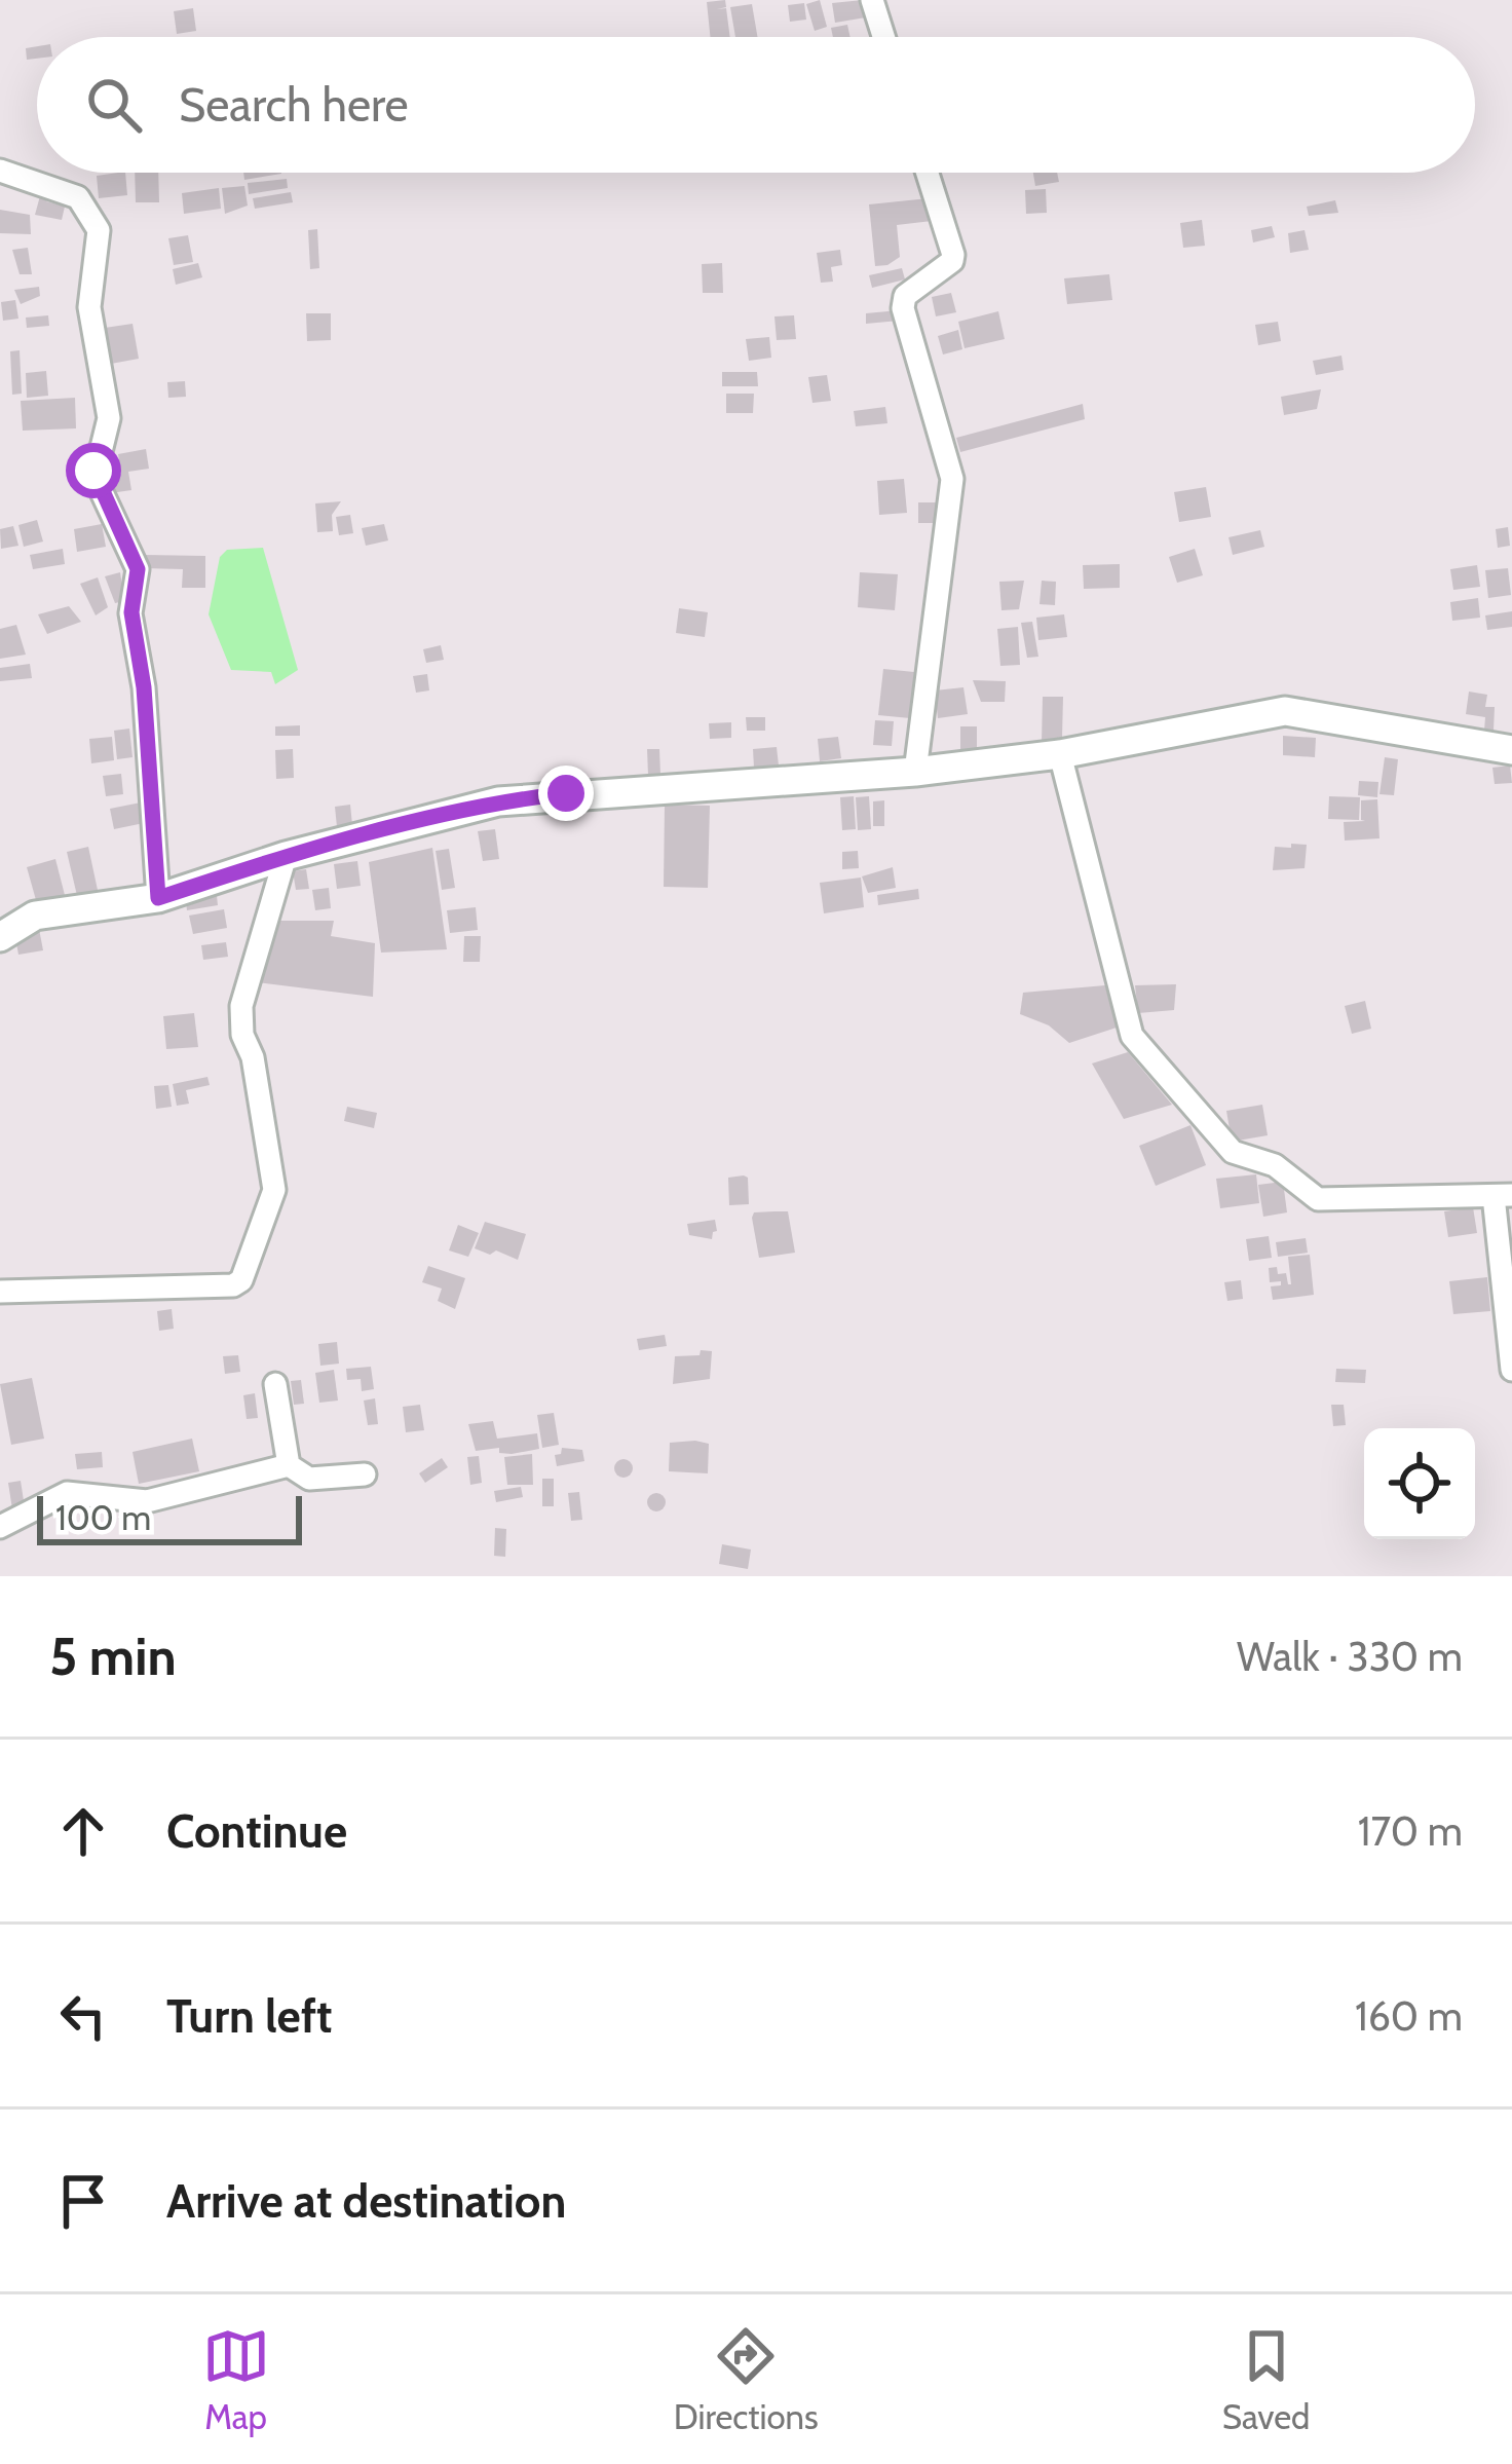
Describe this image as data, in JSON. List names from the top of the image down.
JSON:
{
  "scale_bar": "100 m",
  "page": {
    "search": "Search here",
    "scale": "100 m",
    "heading": ["5 min", "Walk · 330 m"],
    "list": [
      ["Continue", "170 m"],
      ["Turn left", "160 m"],
      "Arrive at destination"
    ],
    "nav": ["Map", "Directions", "Saved"]
  }
}
